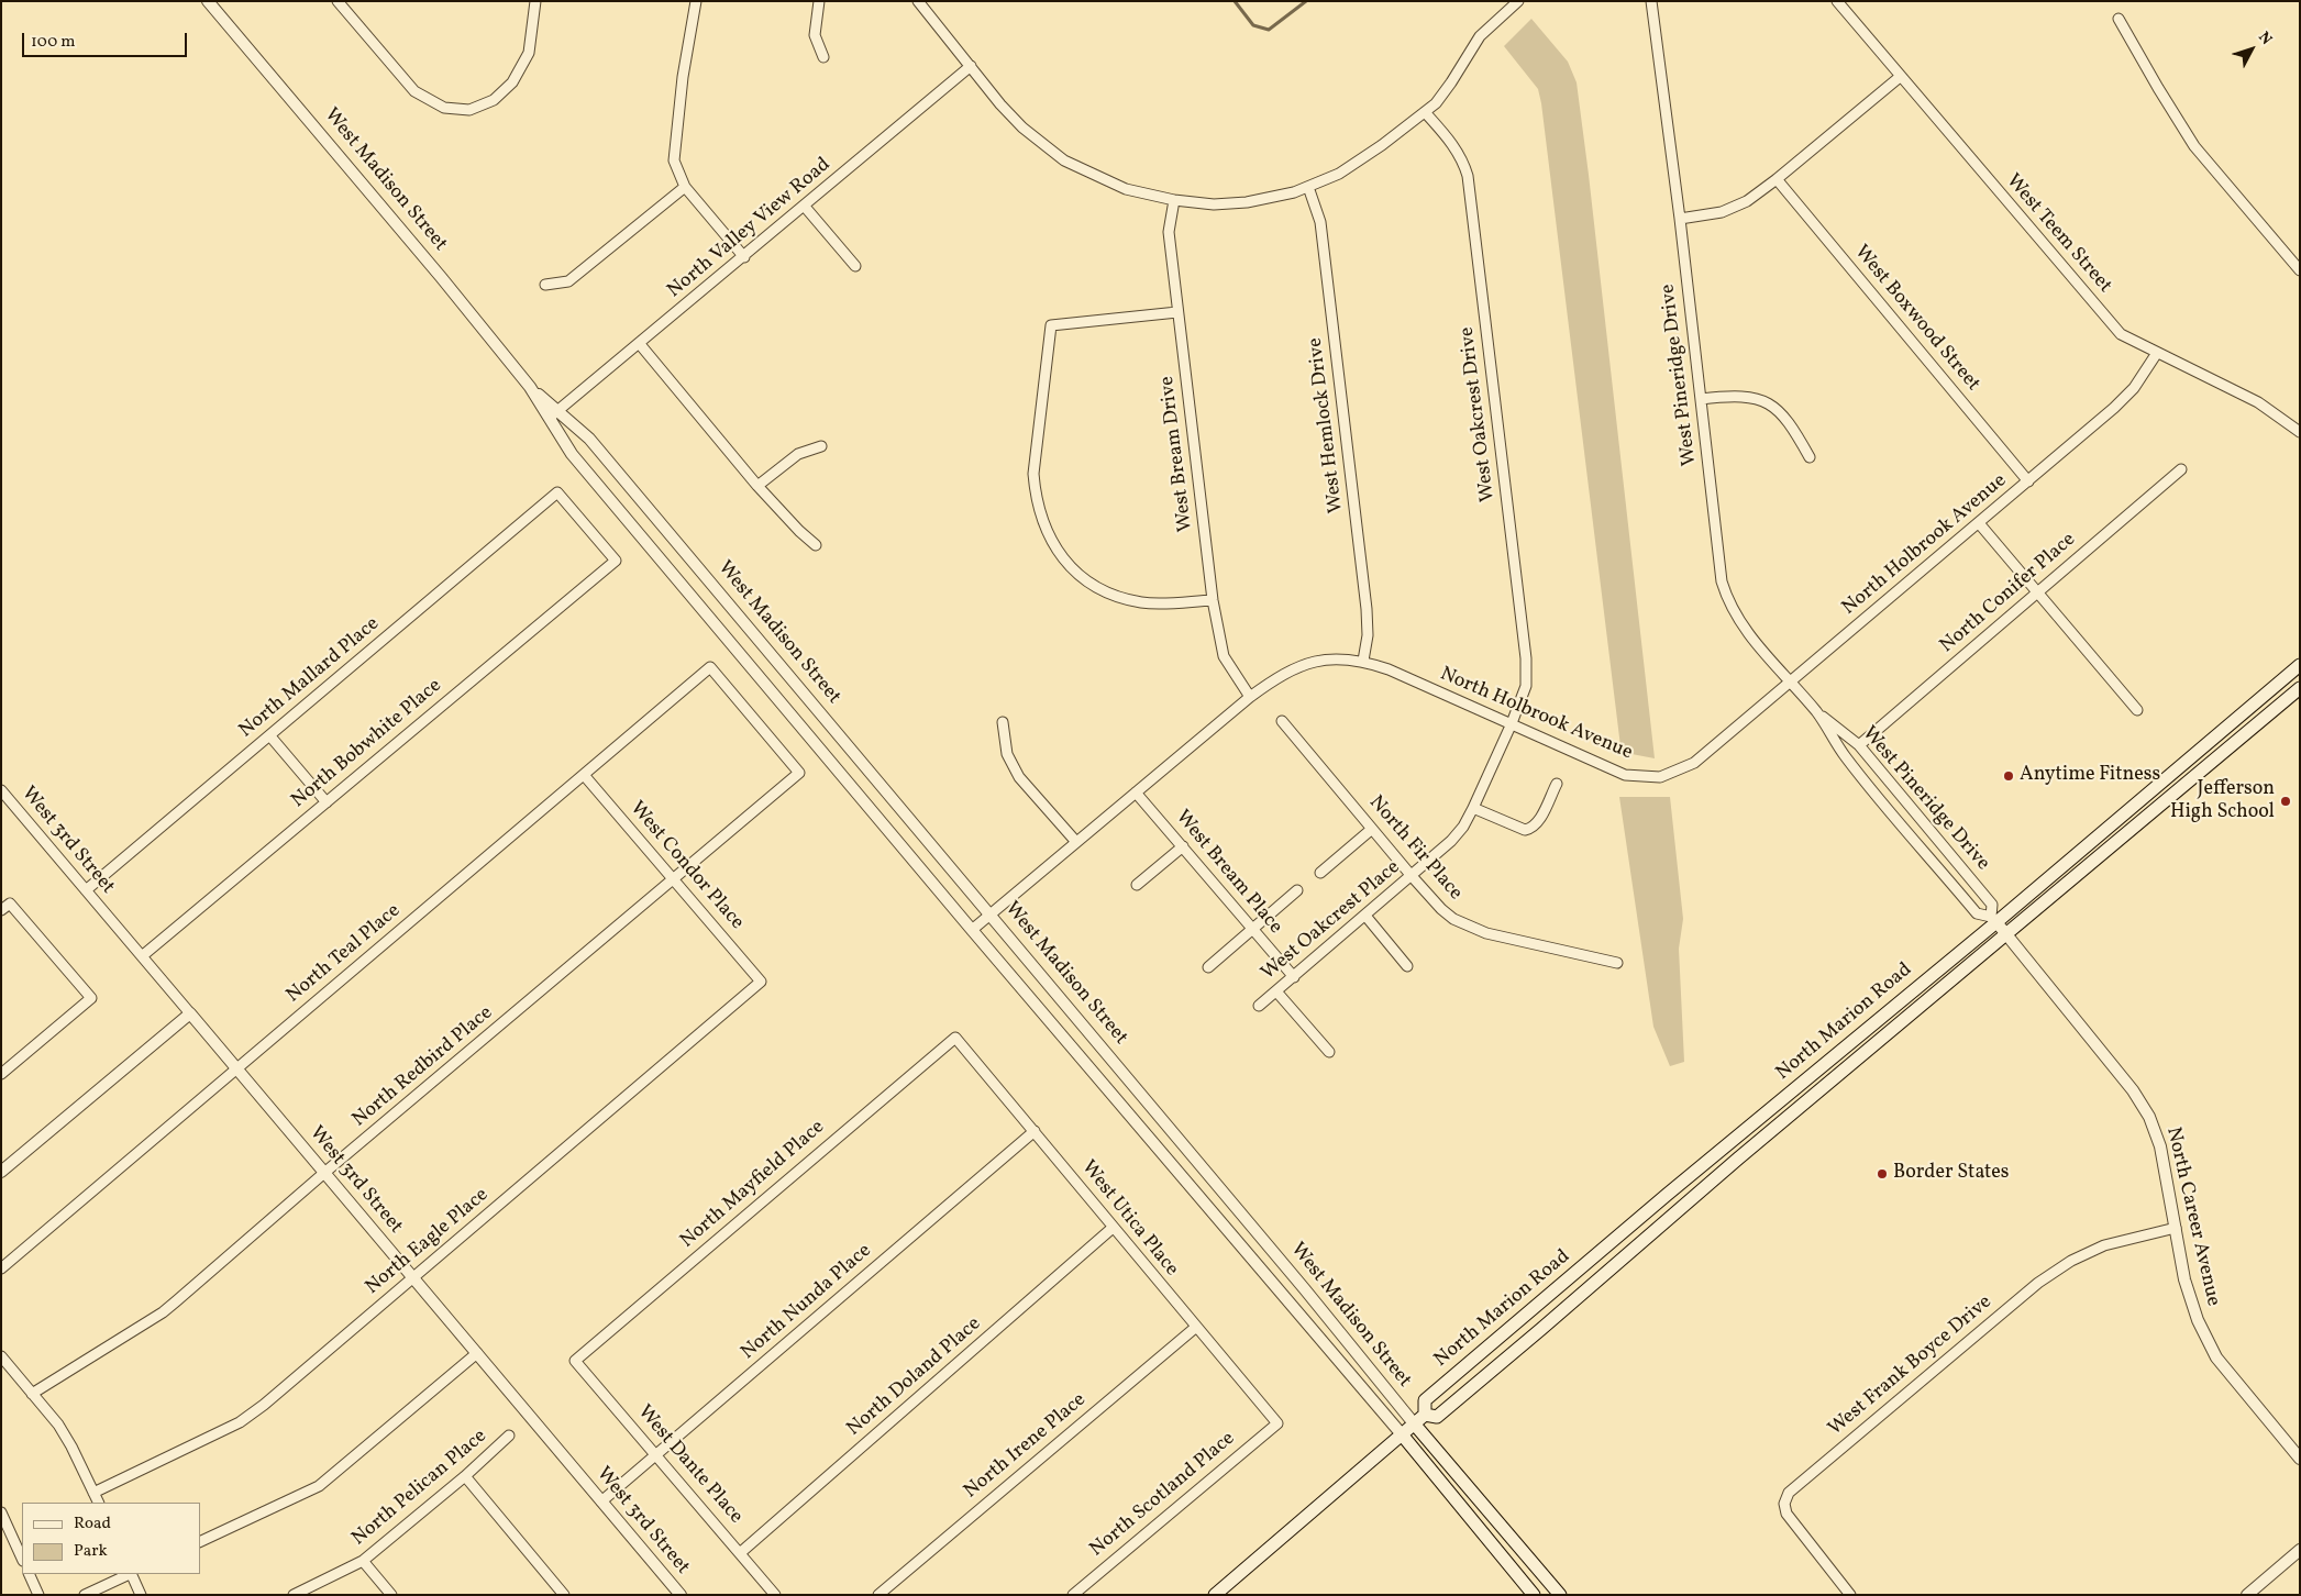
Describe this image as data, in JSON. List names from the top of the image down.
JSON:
{
  "streets": {
    "main road": ["West Madison Street", "North Marion Road"],
    "street": [
      "North Valley View Road",
      "West Teem Street",
      "West Boxwood Street",
      "West Pineridge Drive",
      "West Oakcrest Drive",
      "West Hemlock Drive",
      "West Bream Drive",
      "North Holbrook Avenue",
      "North Conifer Place",
      "North Mallard Place",
      "North Bobwhite Place",
      "West 3rd Street",
      "North Fir Place",
      "West Condor Place",
      "West Bream Place",
      "West Oakcrest Place",
      "North Teal Place",
      "North Redbird Place",
      "North Mayfield Place",
      "North Career Avenue",
      "West Utica Place",
      "North Eagle Place",
      "North Nunda Place",
      "West Frank Boyce Drive",
      "North Doland Place",
      "North Irene Place",
      "West Dante Place",
      "North Pelican Place",
      "North Scotland Place"
    ]
  },
  "crossings": [
    ["West Madison Street", "North Valley View Road"],
    ["West Madison Street", "North Holbrook Avenue"],
    ["West Madison Street", "North Marion Road"],
    ["West Teem Street", "North Holbrook Avenue"],
    ["West Boxwood Street", "North Holbrook Avenue"],
    ["West Pineridge Drive", "North Holbrook Avenue"],
    ["West Pineridge Drive", "North Conifer Place"],
    ["West Pineridge Drive", "North Marion Road"],
    ["West Pineridge Drive", "North Career Avenue"],
    ["West Oakcrest Drive", "North Holbrook Avenue"],
    ["West Oakcrest Drive", "West Oakcrest Place"],
    ["West Hemlock Drive", "North Holbrook Avenue"],
    ["West Bream Drive", "North Holbrook Avenue"],
    ["North Holbrook Avenue", "West Bream Place"],
    ["North Holbrook Avenue", "West Oakcrest Place"],
    ["North Mallard Place", "North Bobwhite Place"],
    ["North Mallard Place", "West 3rd Street"],
    ["North Bobwhite Place", "West 3rd Street"],
    ["West 3rd Street", "North Teal Place"],
    ["West 3rd Street", "North Redbird Place"],
    ["West 3rd Street", "North Eagle Place"],
    ["West 3rd Street", "North Nunda Place"],
    ["North Fir Place", "West Oakcrest Place"],
    ["West Condor Place", "North Teal Place"],
    ["West Condor Place", "North Redbird Place"],
    ["West Condor Place", "North Eagle Place"],
    ["West Bream Place", "West Oakcrest Place"],
    ["North Teal Place", "North Redbird Place"],
    ["North Marion Road", "North Career Avenue"],
    ["North Mayfield Place", "West Utica Place"],
    ["North Mayfield Place", "West Dante Place"],
    ["North Career Avenue", "West Frank Boyce Drive"],
    ["West Utica Place", "North Nunda Place"],
    ["West Utica Place", "North Doland Place"],
    ["West Utica Place", "North Irene Place"],
    ["West Utica Place", "North Scotland Place"],
    ["North Nunda Place", "West Dante Place"],
    ["North Doland Place", "West Dante Place"]
  ],
  "places": ["Anytime Fitness", "Jefferson High School", "Border States"],
  "legend": ["Road", "Park"],
  "scale_bar": "100 m",
  "north": "top right"
}
